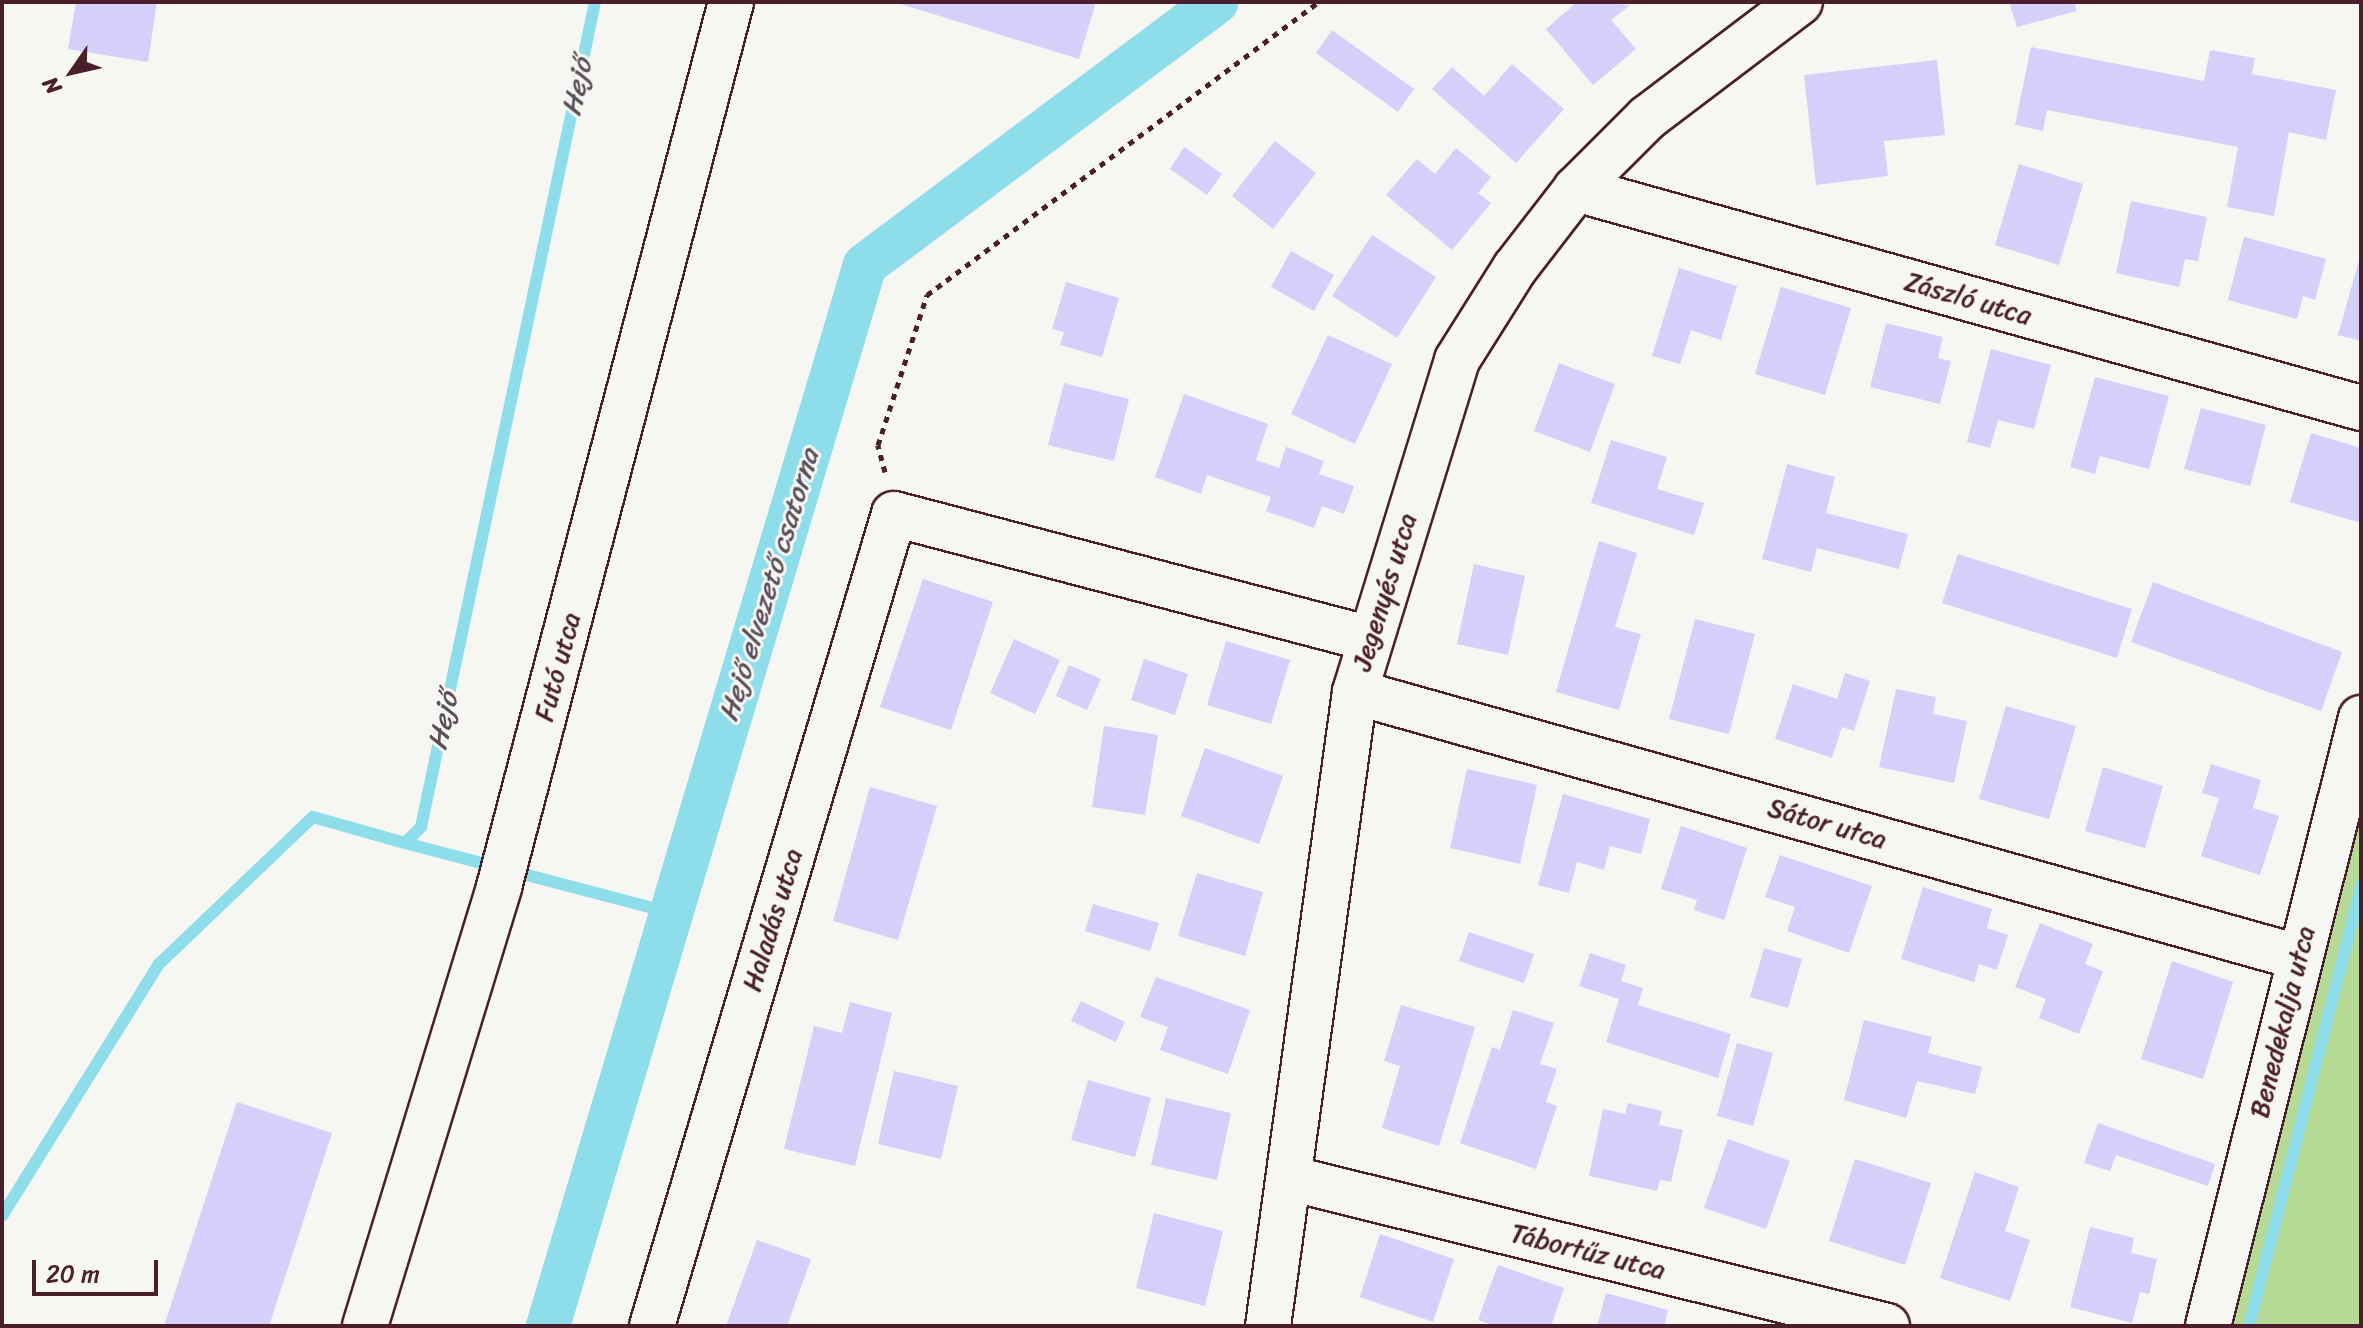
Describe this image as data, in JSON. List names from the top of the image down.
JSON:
{
  "streets": {
    "street": [
      "Zászló utca",
      "Jegenyés utca",
      "Futó utca",
      "Sátor utca",
      "Haladás utca",
      "Benedekalja utca",
      "Tábortűz utca"
    ]
  },
  "crossings": [
    ["Zászló utca", "Jegenyés utca"],
    ["Jegenyés utca", "Sátor utca"],
    ["Jegenyés utca", "Tábortűz utca"],
    ["Sátor utca", "Benedekalja utca"]
  ],
  "water": ["Hejő", "Hejő elvezető csatorna"],
  "scale_bar": "20 m",
  "north": "bottom left"
}
